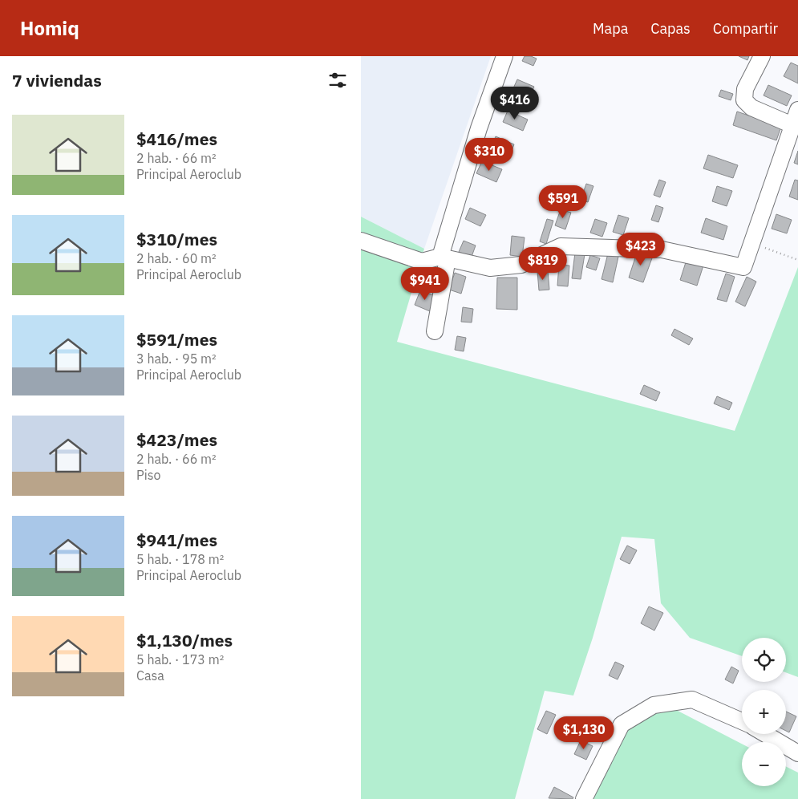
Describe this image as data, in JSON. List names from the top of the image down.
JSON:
{
  "page": {
    "header": "Homiq",
    "nav": ["Mapa", "Capas", "Compartir"],
    "heading": "7 viviendas",
    "price": [
      "$416",
      "$310",
      "$591",
      "$423",
      "$819",
      "$941",
      "$1,130"
    ],
    "list": [
      {
        "name": "$416/mes",
        "note": "2 hab. · 66 m² · Principal Aeroclub"
      },
      {
        "name": "$310/mes",
        "note": "2 hab. · 60 m² · Principal Aeroclub"
      },
      {
        "name": "$591/mes",
        "note": "3 hab. · 95 m² · Principal Aeroclub"
      },
      {
        "name": "$423/mes",
        "note": "2 hab. · 66 m² · Piso"
      },
      {
        "name": "$941/mes",
        "note": "5 hab. · 178 m² · Principal Aeroclub"
      },
      {
        "name": "$1,130/mes",
        "note": "5 hab. · 173 m² · Casa"
      }
    ],
    "map_buttons": ["+", "−"]
  }
}
